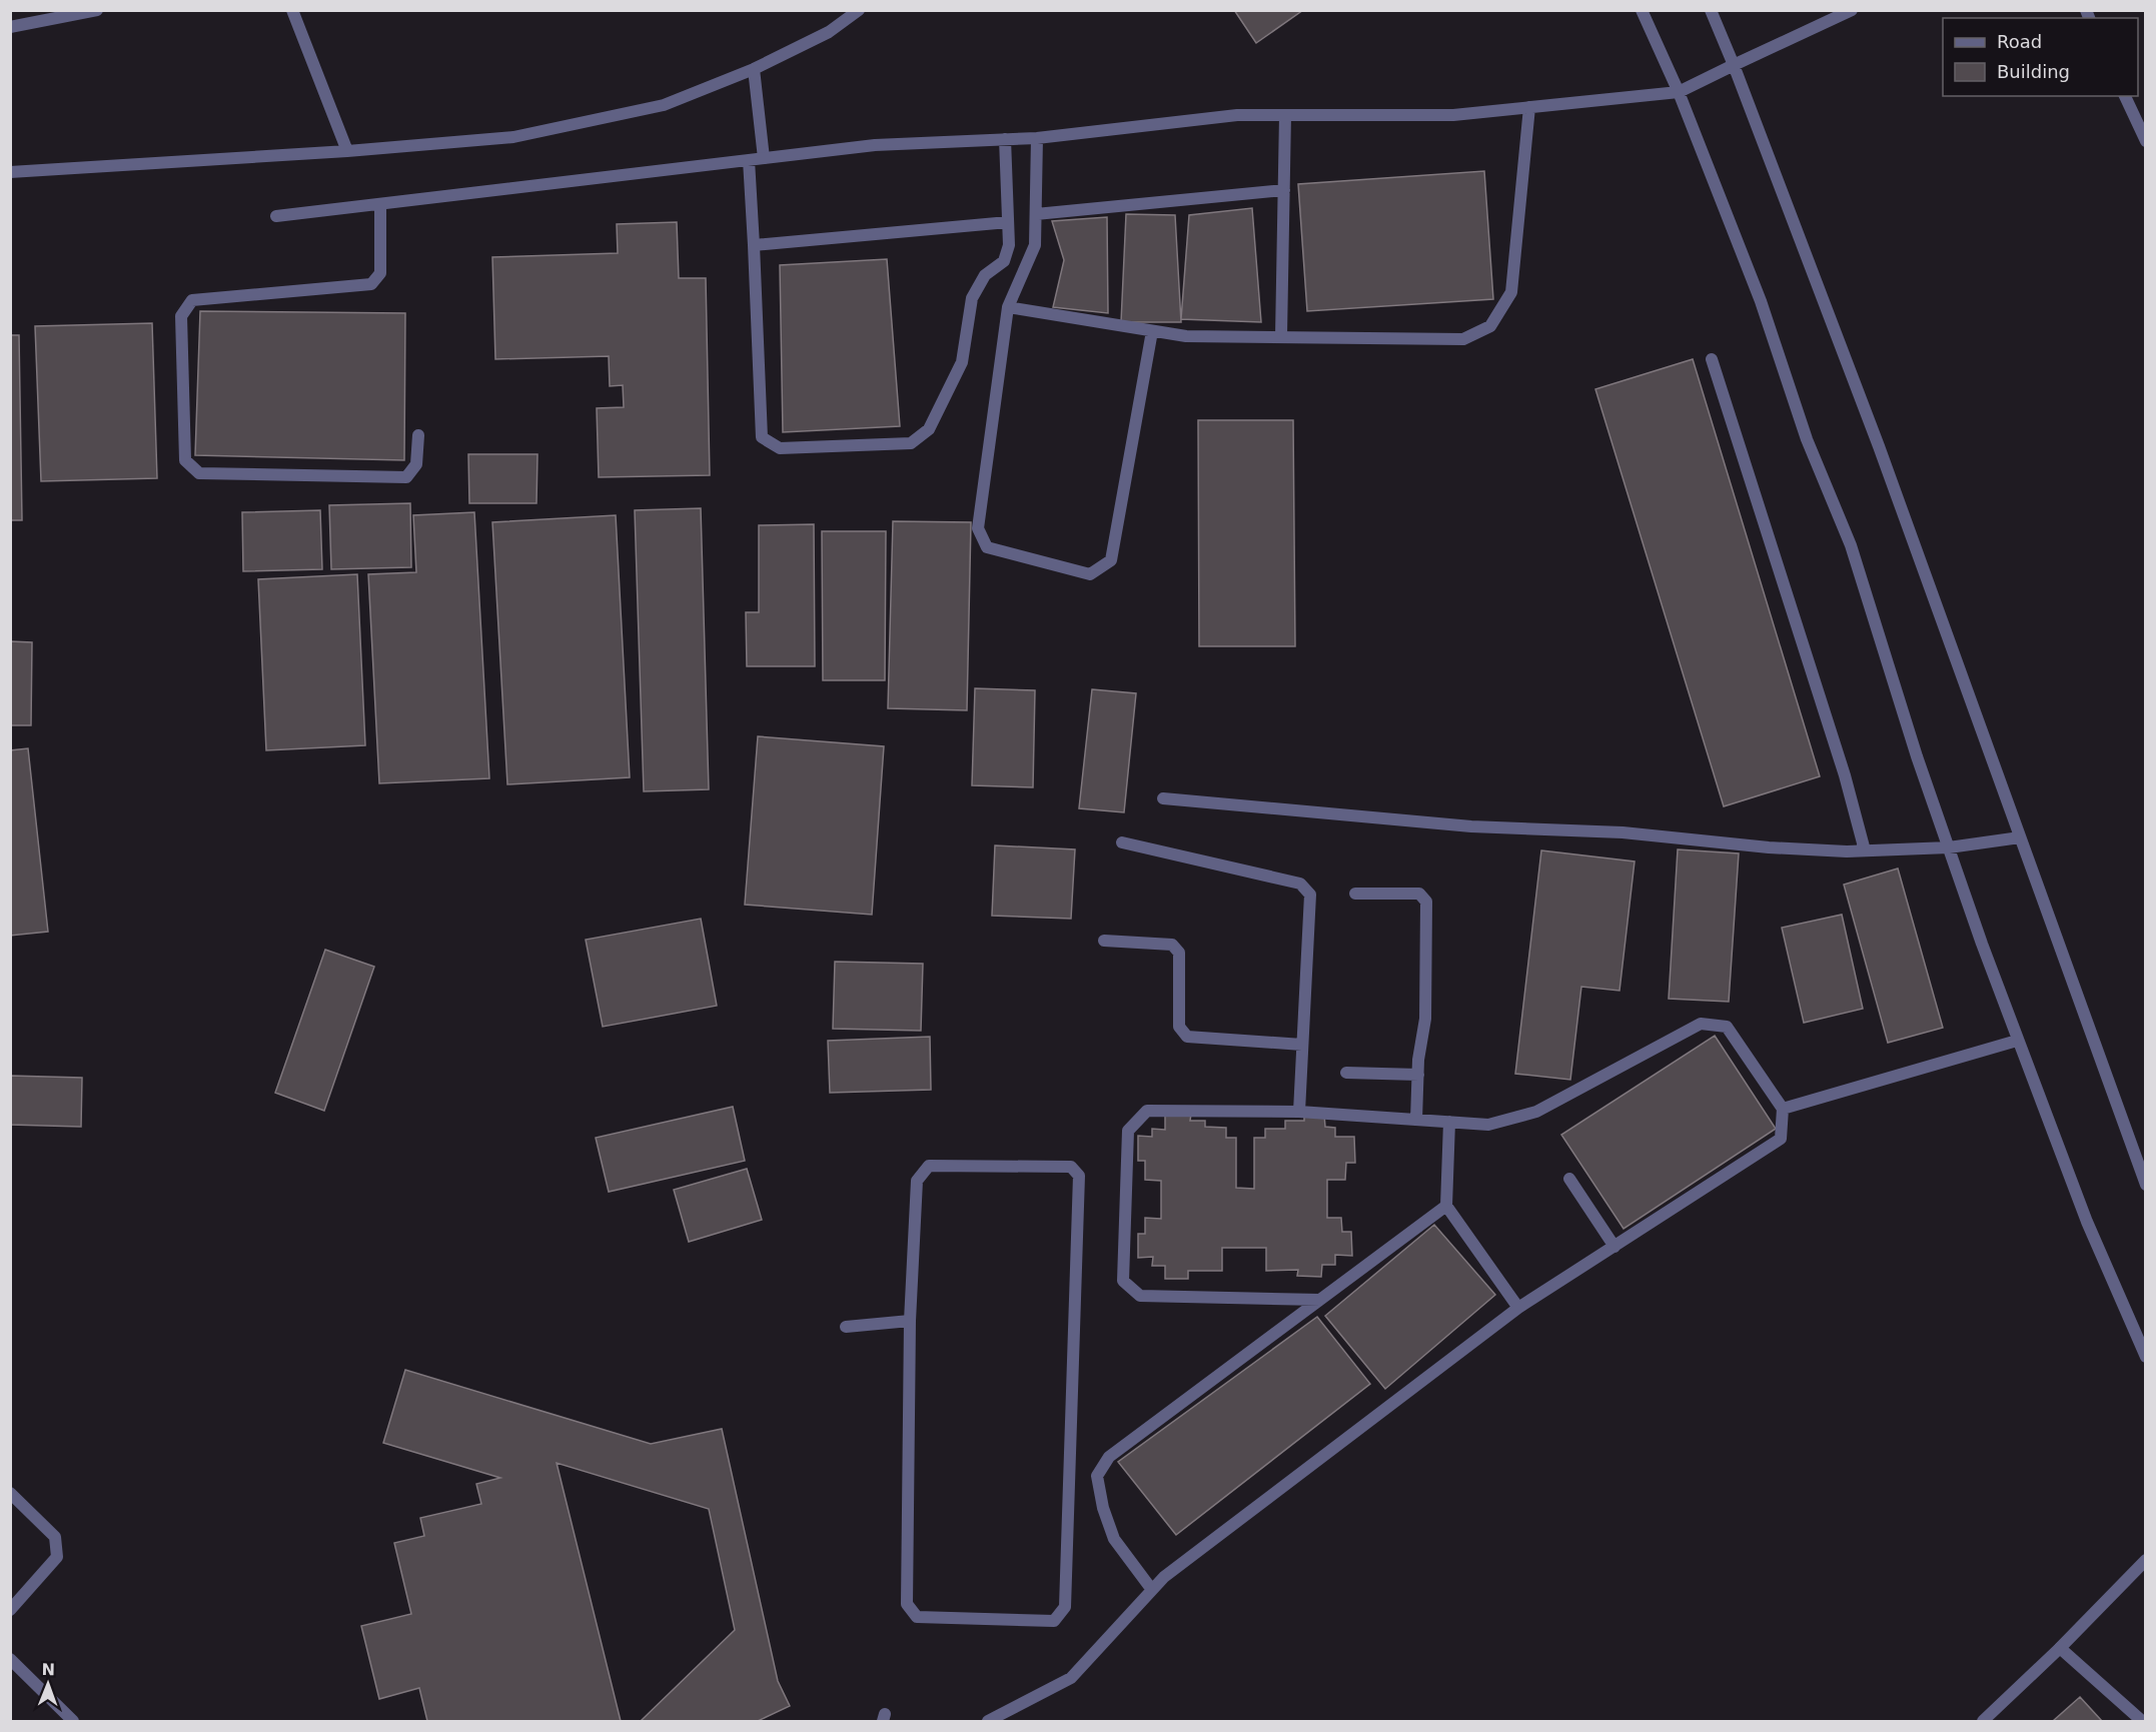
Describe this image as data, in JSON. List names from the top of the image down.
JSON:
{
  "legend": ["Road", "Building"],
  "north": "top"
}
